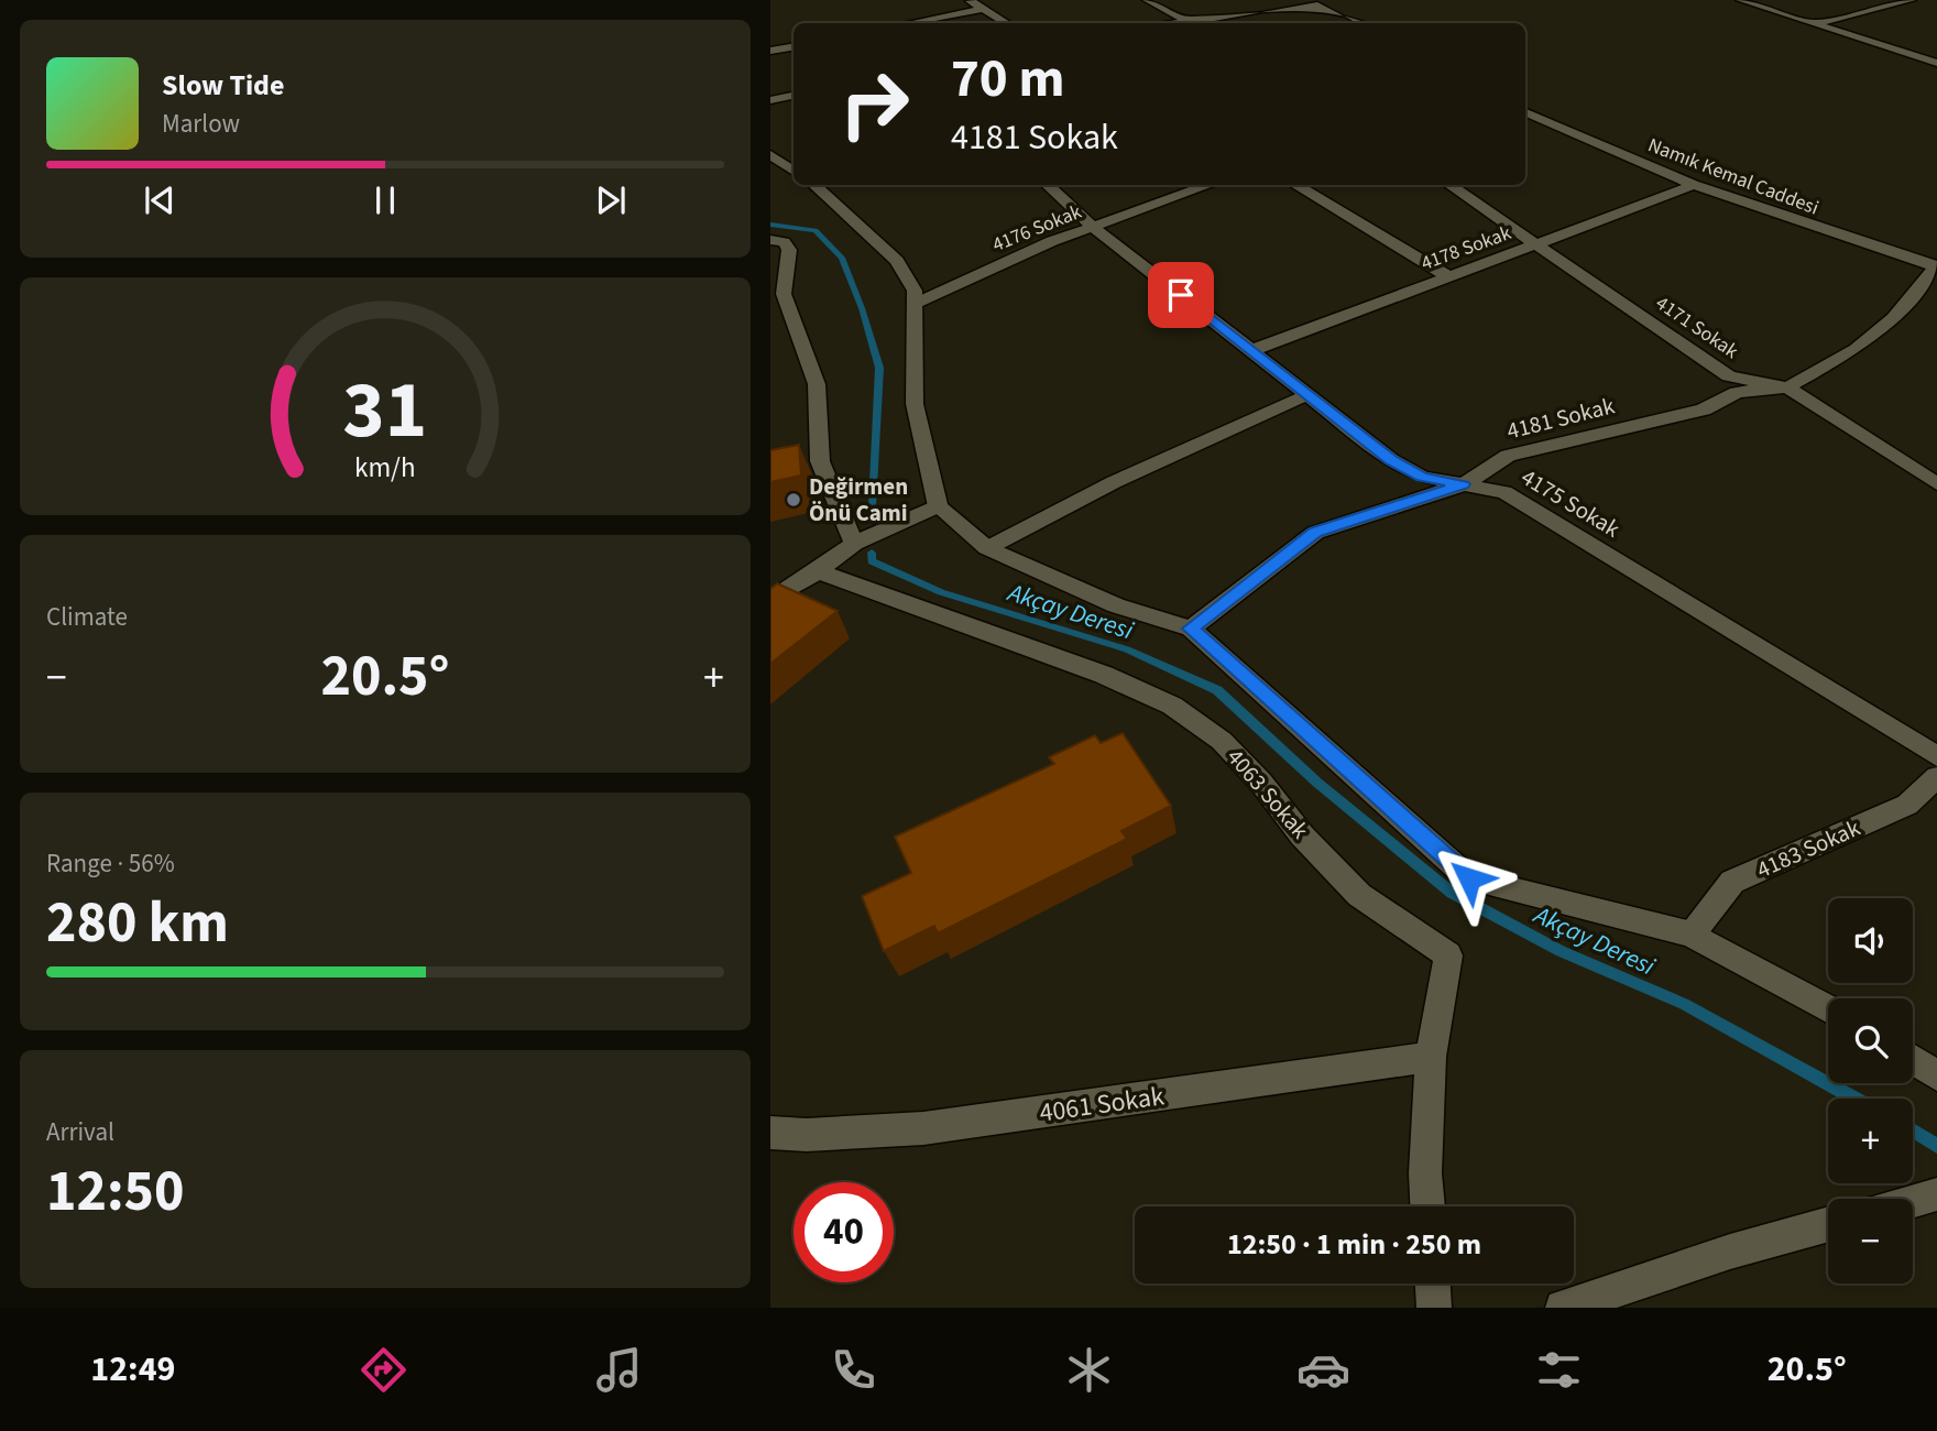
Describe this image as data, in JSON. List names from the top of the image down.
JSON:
{
  "streets": {
    "street": [
      "Namık Kemal Caddesi",
      "4176 Sokak",
      "4178 Sokak",
      "4171 Sokak",
      "4181 Sokak",
      "4175 Sokak",
      "4063 Sokak",
      "4183 Sokak",
      "4061 Sokak"
    ]
  },
  "crossings": [
    ["Namık Kemal Caddesi", "4178 Sokak"],
    ["Namık Kemal Caddesi", "4181 Sokak"],
    ["4176 Sokak", "4175 Sokak"],
    ["4178 Sokak", "4171 Sokak"],
    ["4178 Sokak", "4175 Sokak"],
    ["4171 Sokak", "4181 Sokak"],
    ["4181 Sokak", "4175 Sokak"],
    ["4063 Sokak", "4061 Sokak"]
  ],
  "water": ["Akçay Deresi"],
  "places": ["Değirmen Önü Cami"],
  "page": {
    "turn": ["70 m", "4181 Sokak"],
    "song": ["Slow Tide", "Marlow"],
    "tile": [
      "Climate",
      ["Range · 56%", "280 km"],
      ["Arrival", "12:50"]
    ],
    "heat": ["−", "20.5°", "+"],
    "map_buttons": ["+", "−"],
    "limit": "40",
    "trip": "12:50 · 1 min · 250 m",
    "tabs": ["12:49", "20.5°"],
    "gauge": ["31", "km/h"]
  }
}
